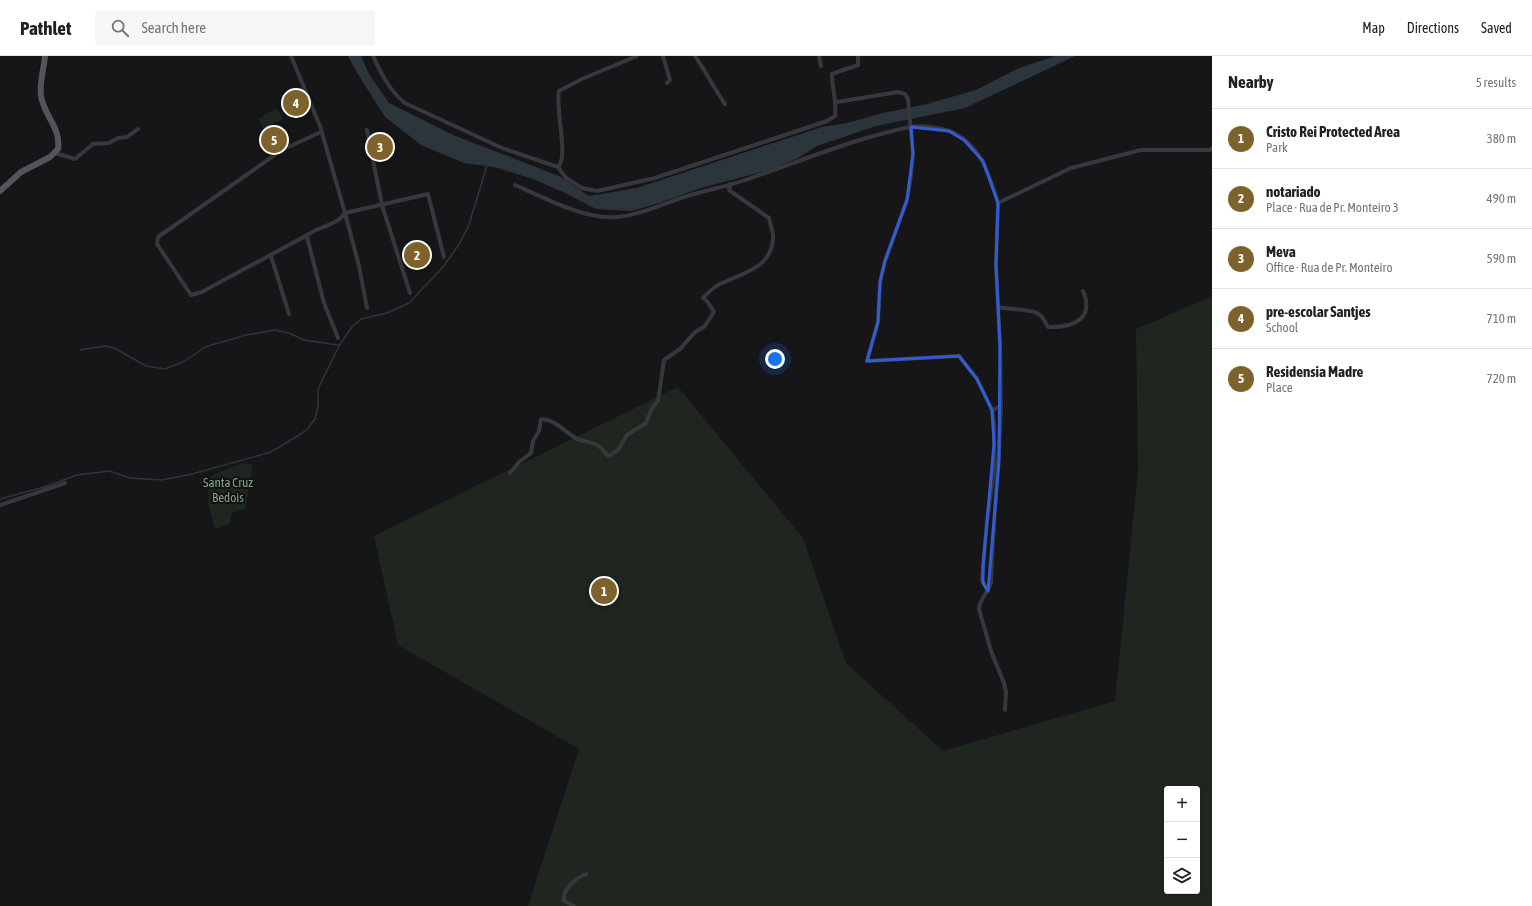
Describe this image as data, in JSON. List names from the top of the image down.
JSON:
{
  "parks": ["Santa Cruz Bedois"],
  "page": {
    "header": "Pathlet",
    "search": "Search here",
    "nav": ["Map", "Directions", "Saved"],
    "heading": ["Nearby", "5 results"],
    "pins": [
      "4",
      "5",
      "3",
      "2",
      "1"
    ],
    "list": [
      {
        "mark": "1",
        "name": "Cristo Rei Protected Area",
        "note": "Park",
        "value": "380 m"
      },
      {
        "mark": "2",
        "name": "notariado",
        "note": "Place · Rua de Pr. Monteiro 3",
        "value": "490 m"
      },
      {
        "mark": "3",
        "name": "Meva",
        "note": "Office · Rua de Pr. Monteiro",
        "value": "590 m"
      },
      {
        "mark": "4",
        "name": "pre-escolar Santjes",
        "note": "School",
        "value": "710 m"
      },
      {
        "mark": "5",
        "name": "Residensia Madre",
        "note": "Place",
        "value": "720 m"
      }
    ],
    "map_buttons": ["+", "−"]
  }
}
